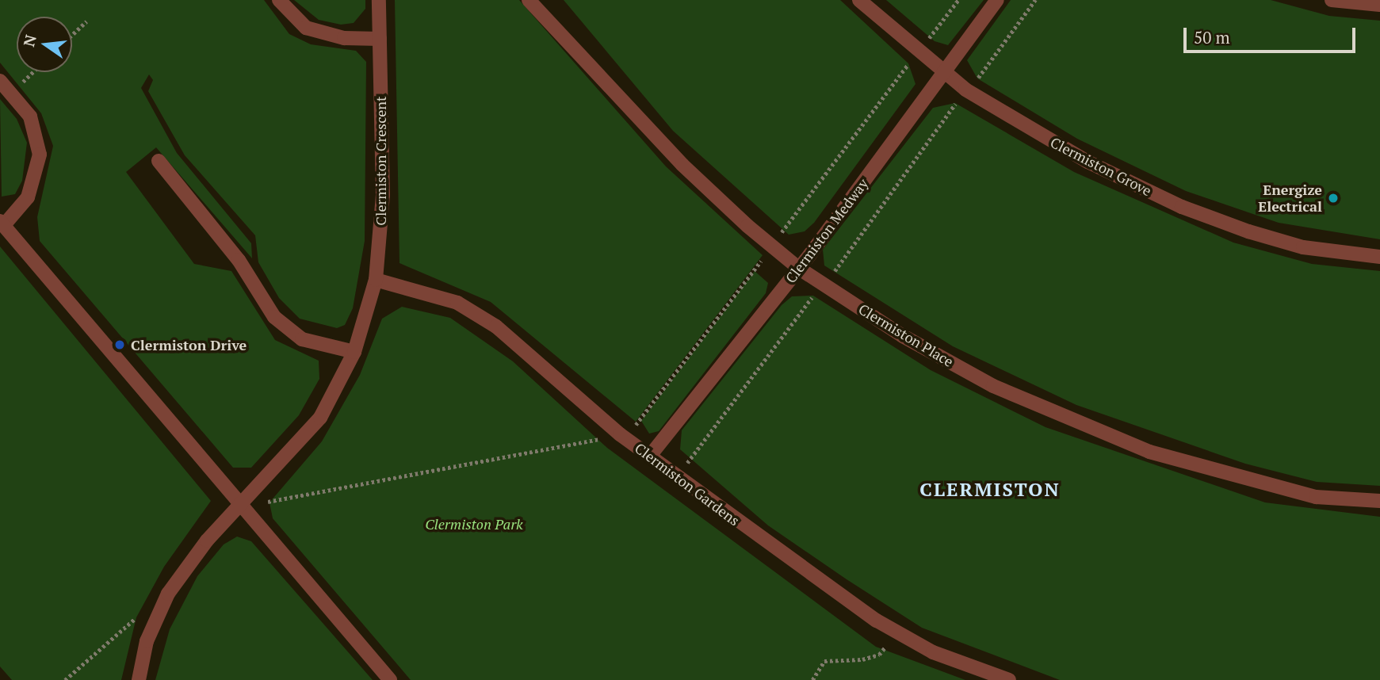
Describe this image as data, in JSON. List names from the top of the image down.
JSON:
{
  "streets": {
    "street": [
      "Clermiston Crescent",
      "Clermiston Grove",
      "Clermiston Medway",
      "Clermiston Place",
      "Clermiston Gardens"
    ]
  },
  "crossings": [
    ["Clermiston Crescent", "Clermiston Gardens"],
    ["Clermiston Grove", "Clermiston Medway"],
    ["Clermiston Medway", "Clermiston Place"],
    ["Clermiston Medway", "Clermiston Gardens"]
  ],
  "districts": ["CLERMISTON"],
  "parks": ["Clermiston Park"],
  "places": ["Energize Electrical", "Clermiston Drive"],
  "scale_bar": "50 m",
  "north": "left"
}
